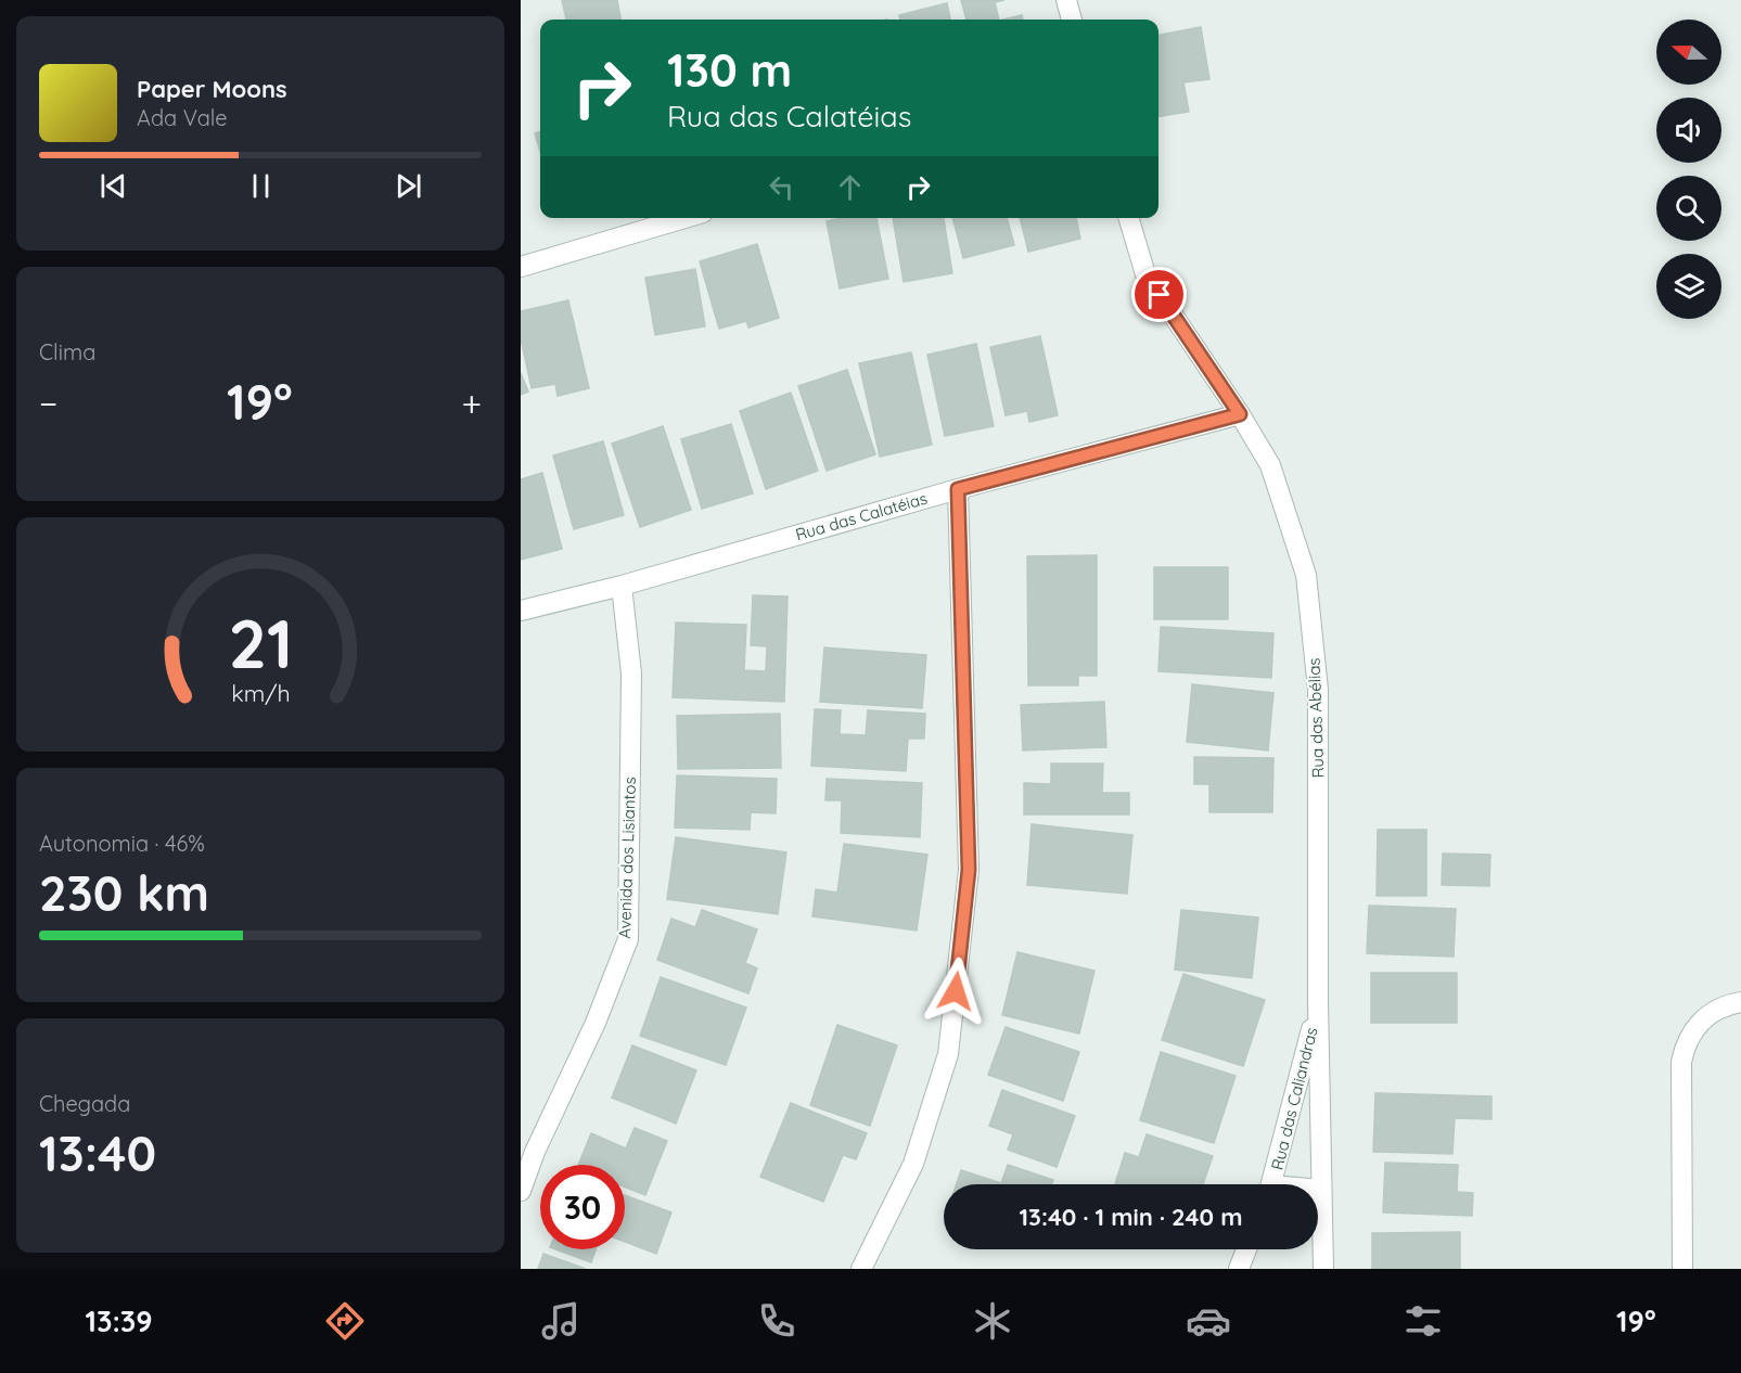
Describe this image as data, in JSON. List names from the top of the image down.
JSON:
{
  "streets": {
    "street": [
      "Rua das Calatéias",
      "Rua das Abélias",
      "Avenida dos Lisiantos",
      "Rua das Caliandras"
    ]
  },
  "crossings": [
    ["Rua das Calatéias", "Rua das Abélias"],
    ["Rua das Calatéias", "Avenida dos Lisiantos"],
    ["Rua das Abélias", "Rua das Caliandras"]
  ],
  "north": "left",
  "page": {
    "turn": ["130 m", "Rua das Calatéias"],
    "song": ["Paper Moons", "Ada Vale"],
    "tile": [
      "Clima",
      ["Autonomia · 46%", "230 km"],
      ["Chegada", "13:40"]
    ],
    "heat": ["−", "19°", "+"],
    "limit": "30",
    "trip": "13:40 · 1 min · 240 m",
    "tabs": ["13:39", "19°"],
    "gauge": ["21", "km/h"]
  }
}
